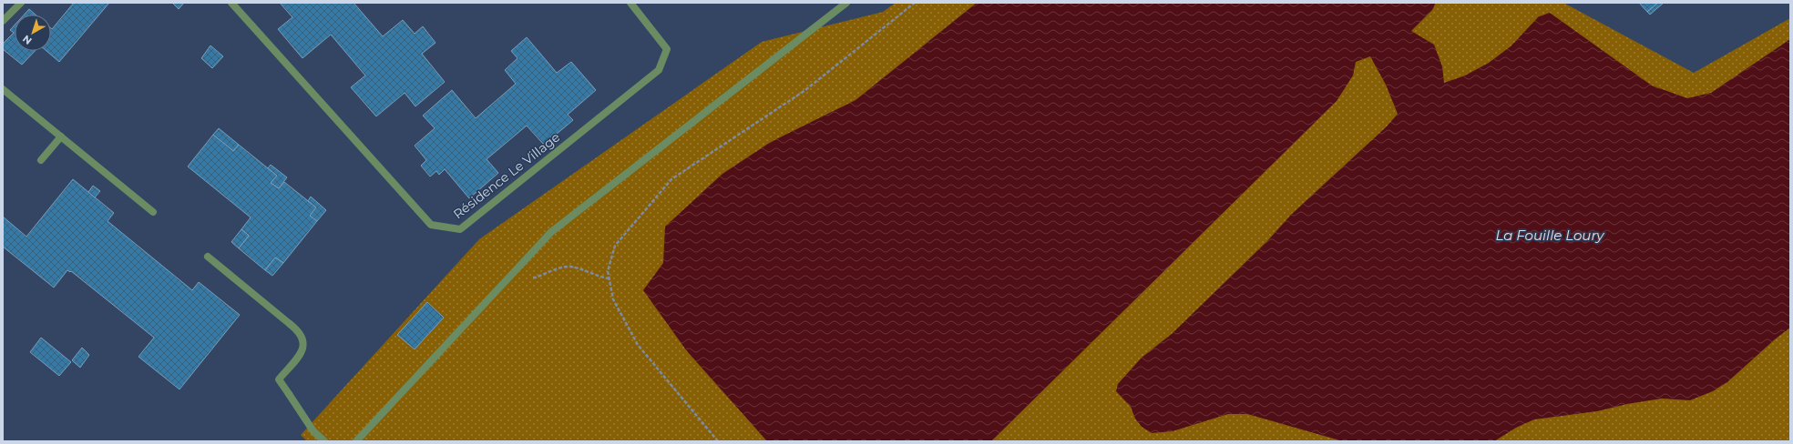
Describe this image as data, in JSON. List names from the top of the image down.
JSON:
{
  "streets": {
    "street": ["Résidence Le Village"]
  },
  "water": ["La Fouille Loury"],
  "north": "bottom left"
}
